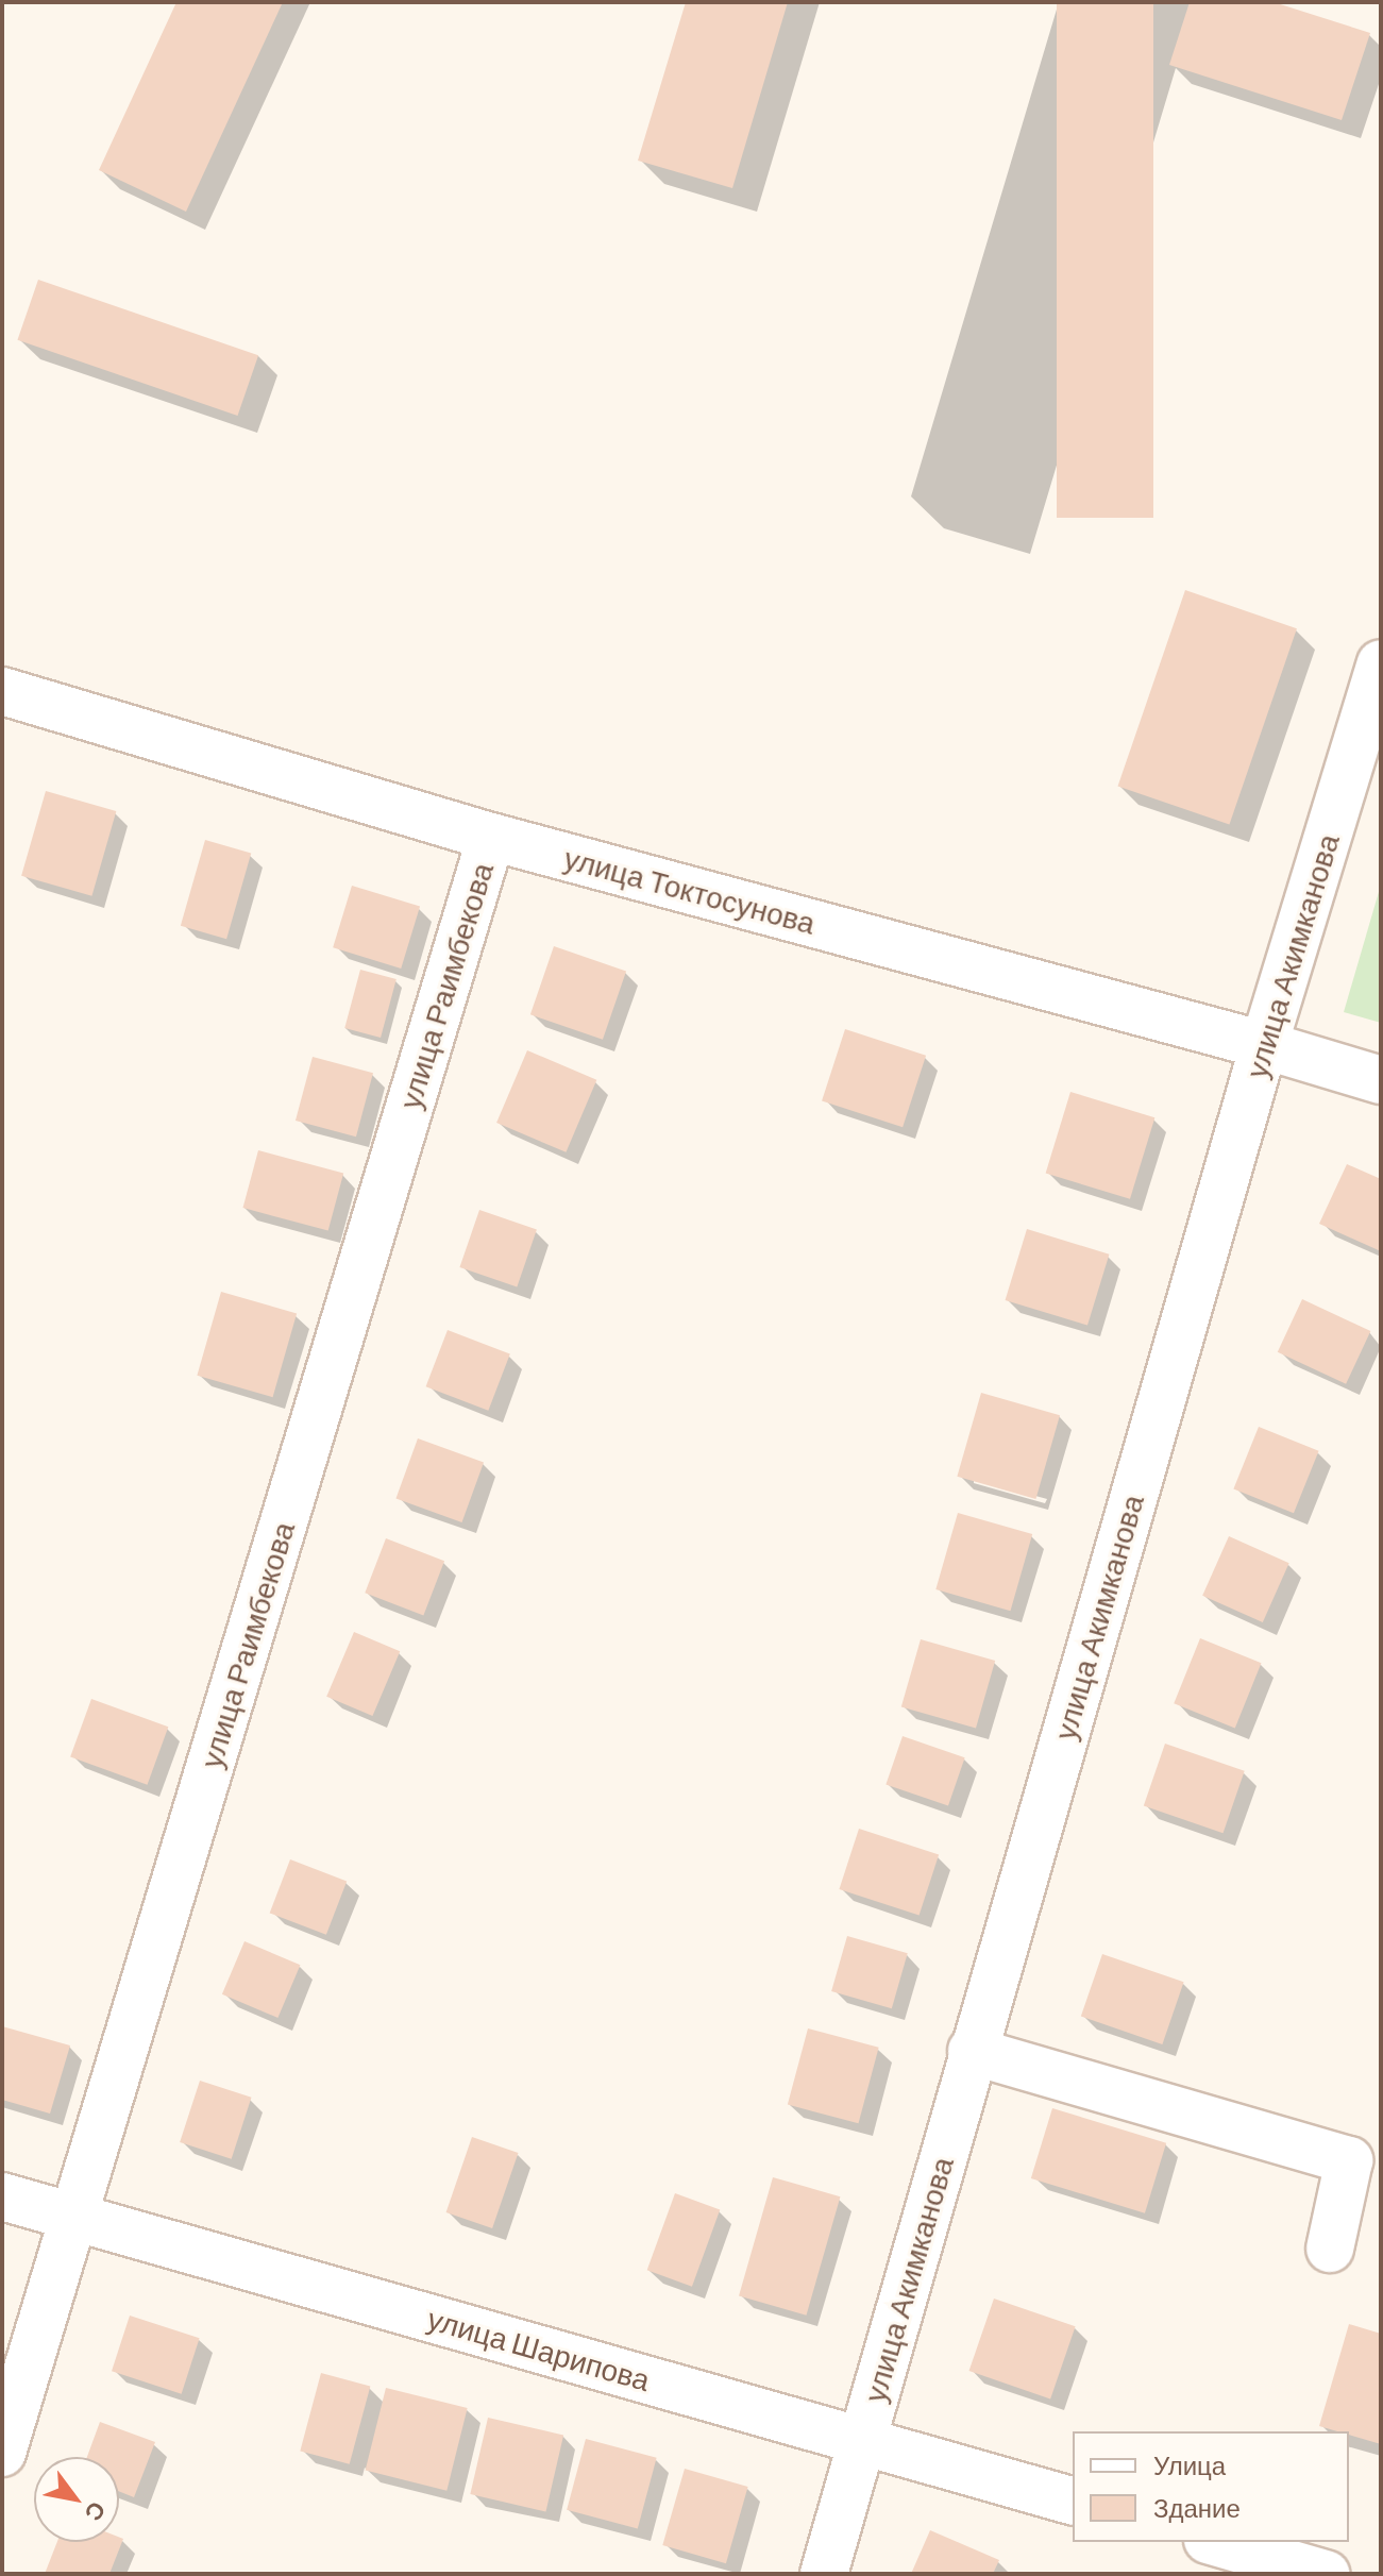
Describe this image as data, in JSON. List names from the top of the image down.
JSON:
{
  "streets": {
    "street": [
      "улица Токтосунова",
      "улица Акимканова",
      "улица Раимбекова",
      "улица Шарипова"
    ]
  },
  "crossings": [
    ["улица Токтосунова", "улица Акимканова"],
    ["улица Токтосунова", "улица Раимбекова"],
    ["улица Акимканова", "улица Шарипова"],
    ["улица Раимбекова", "улица Шарипова"]
  ],
  "legend": ["Улица", "Здание"],
  "north": "bottom right"
}
